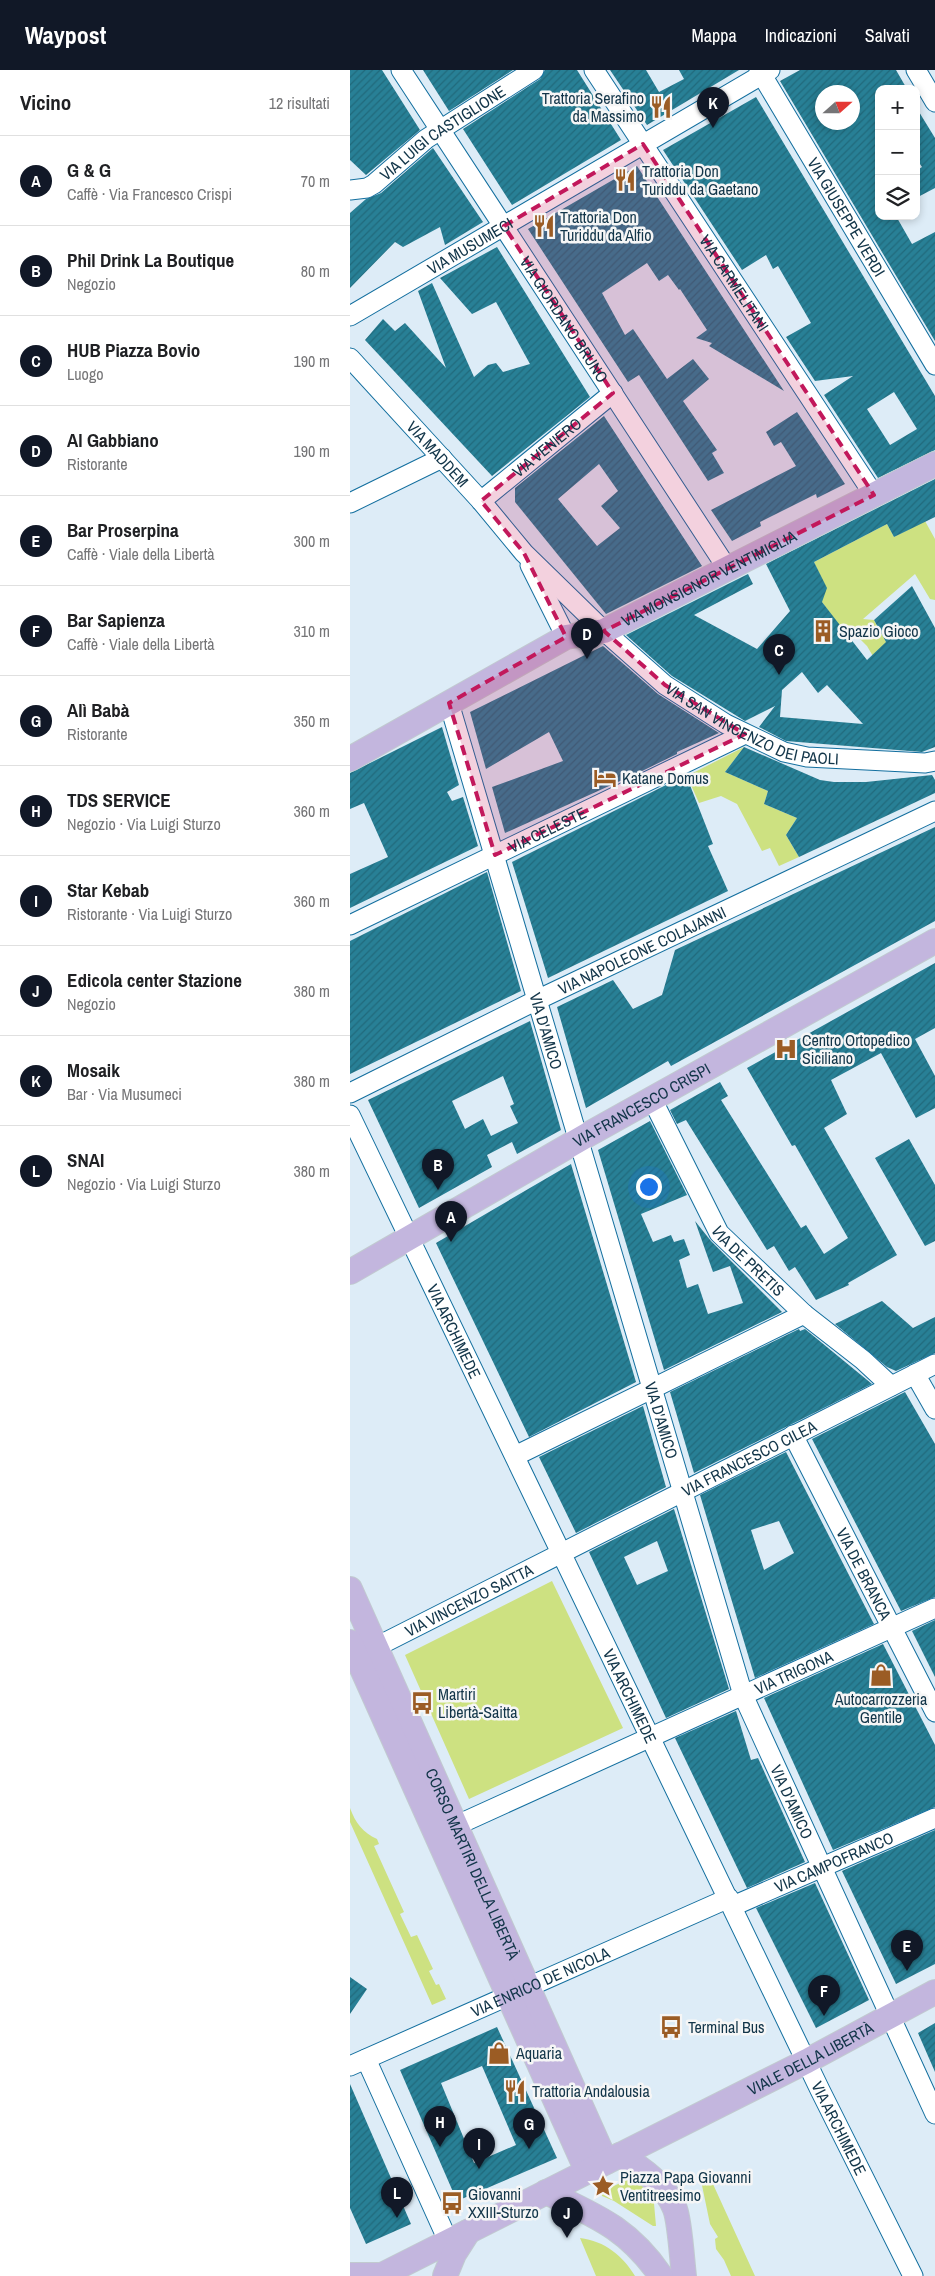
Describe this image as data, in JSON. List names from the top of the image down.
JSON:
{
  "streets": {
    "main road": [
      "VIA MONSIGNOR VENTIMIGLIA",
      "VIA FRANCESCO CRISPI",
      "CORSO MARTIRI DELLA LIBERTÀ",
      "VIALE DELLA LIBERTÀ"
    ],
    "street": [
      "VIA LUIGI CASTIGLIONE",
      "VIA GIUSEPPE VERDI",
      "VIA MUSUMECI",
      "VIA CARMELITANI",
      "VIA GIORDANO BRUNO",
      "VIA VENIERO",
      "VIA MADDEM",
      "VIA SAN VINCENZO DEI PAOLI",
      "VIA CELESTE",
      "VIA NAPOLEONE COLAJANNI",
      "VIA D'AMICO",
      "VIA DE PRETIS",
      "VIA ARCHIMEDE",
      "VIA FRANCESCO CILEA",
      "VIA DE BRANCA",
      "VIA VINCENZO SAITTA",
      "VIA TRIGONA",
      "VIA CAMPOFRANCO",
      "VIA ENRICO DE NICOLA"
    ]
  },
  "crossings": [
    ["VIA LUIGI CASTIGLIONE", "VIA GIORDANO BRUNO"],
    ["VIA GIUSEPPE VERDI", "VIA MUSUMECI"],
    ["VIA MUSUMECI", "VIA CARMELITANI"],
    ["VIA MUSUMECI", "VIA GIORDANO BRUNO"],
    ["VIA CARMELITANI", "VIA MONSIGNOR VENTIMIGLIA"],
    ["VIA GIORDANO BRUNO", "VIA VENIERO"],
    ["VIA GIORDANO BRUNO", "VIA MONSIGNOR VENTIMIGLIA"],
    ["VIA VENIERO", "VIA MADDEM"],
    ["VIA MADDEM", "VIA SAN VINCENZO DEI PAOLI"],
    ["VIA MONSIGNOR VENTIMIGLIA", "VIA SAN VINCENZO DEI PAOLI"],
    ["VIA MONSIGNOR VENTIMIGLIA", "VIA D'AMICO"],
    ["VIA SAN VINCENZO DEI PAOLI", "VIA CELESTE"],
    ["VIA CELESTE", "VIA D'AMICO"],
    ["VIA NAPOLEONE COLAJANNI", "VIA D'AMICO"],
    ["VIA D'AMICO", "VIA FRANCESCO CRISPI"],
    ["VIA D'AMICO", "VIA FRANCESCO CILEA"],
    ["VIA D'AMICO", "VIA TRIGONA"],
    ["VIA D'AMICO", "VIA CAMPOFRANCO"],
    ["VIA D'AMICO", "VIALE DELLA LIBERTÀ"],
    ["VIA FRANCESCO CRISPI", "VIA DE PRETIS"],
    ["VIA FRANCESCO CRISPI", "VIA ARCHIMEDE"],
    ["VIA DE PRETIS", "VIA FRANCESCO CILEA"],
    ["VIA ARCHIMEDE", "VIA FRANCESCO CILEA"],
    ["VIA ARCHIMEDE", "VIA VINCENZO SAITTA"],
    ["VIA ARCHIMEDE", "VIA TRIGONA"],
    ["VIA ARCHIMEDE", "VIA CAMPOFRANCO"],
    ["VIA ARCHIMEDE", "VIA ENRICO DE NICOLA"],
    ["VIA ARCHIMEDE", "VIALE DELLA LIBERTÀ"],
    ["VIA FRANCESCO CILEA", "VIA DE BRANCA"],
    ["VIA FRANCESCO CILEA", "VIA VINCENZO SAITTA"],
    ["VIA DE BRANCA", "VIA TRIGONA"],
    ["VIA VINCENZO SAITTA", "CORSO MARTIRI DELLA LIBERTÀ"],
    ["VIA TRIGONA", "CORSO MARTIRI DELLA LIBERTÀ"],
    ["VIA CAMPOFRANCO", "VIA ENRICO DE NICOLA"],
    ["CORSO MARTIRI DELLA LIBERTÀ", "VIA ENRICO DE NICOLA"],
    ["CORSO MARTIRI DELLA LIBERTÀ", "VIALE DELLA LIBERTÀ"]
  ],
  "places": {
    "restaurant": [
      "Trattoria Serafino da Massimo",
      "Trattoria Don Turiddu da Gaetano",
      "Trattoria Don Turiddu da Alfio",
      "Trattoria Andalousia"
    ],
    "building": ["Spazio Gioco"],
    "hotel": ["Katane Domus"],
    "hospital": ["Centro Ortopedico Siciliano"],
    "shop": ["Autocarrozzeria Gentile", "Aquaria"],
    "bus stop": ["Martiri Libertà-Saitta", "Terminal Bus", "Giovanni XXIII-Sturzo"],
    "place": ["Piazza Papa Giovanni Ventitreesimo"]
  },
  "north": "right",
  "page": {
    "header": "Waypost",
    "nav": ["Mappa", "Indicazioni", "Salvati"],
    "heading": ["Vicino", "12 risultati"],
    "map_buttons": ["+", "−"],
    "pins": [
      "K",
      "D",
      "C",
      "B",
      "A",
      "E",
      "F",
      "H",
      "G",
      "I",
      "L",
      "J"
    ],
    "list": [
      {
        "mark": "A",
        "name": "G & G",
        "note": "Caffè · Via Francesco Crispi",
        "value": "70 m"
      },
      {
        "mark": "B",
        "name": "Phil Drink La Boutique",
        "note": "Negozio",
        "value": "80 m"
      },
      {
        "mark": "C",
        "name": "HUB Piazza Bovio",
        "note": "Luogo",
        "value": "190 m"
      },
      {
        "mark": "D",
        "name": "Al Gabbiano",
        "note": "Ristorante",
        "value": "190 m"
      },
      {
        "mark": "E",
        "name": "Bar Proserpina",
        "note": "Caffè · Viale della Libertà",
        "value": "300 m"
      },
      {
        "mark": "F",
        "name": "Bar Sapienza",
        "note": "Caffè · Viale della Libertà",
        "value": "310 m"
      },
      {
        "mark": "G",
        "name": "Alì Babà",
        "note": "Ristorante",
        "value": "350 m"
      },
      {
        "mark": "H",
        "name": "TDS SERVICE",
        "note": "Negozio · Via Luigi Sturzo",
        "value": "360 m"
      },
      {
        "mark": "I",
        "name": "Star Kebab",
        "note": "Ristorante · Via Luigi Sturzo",
        "value": "360 m"
      },
      {
        "mark": "J",
        "name": "Edicola center Stazione",
        "note": "Negozio",
        "value": "380 m"
      },
      {
        "mark": "K",
        "name": "Mosaik",
        "note": "Bar · Via Musumeci",
        "value": "380 m"
      },
      {
        "mark": "L",
        "name": "SNAI",
        "note": "Negozio · Via Luigi Sturzo",
        "value": "380 m"
      }
    ]
  }
}
